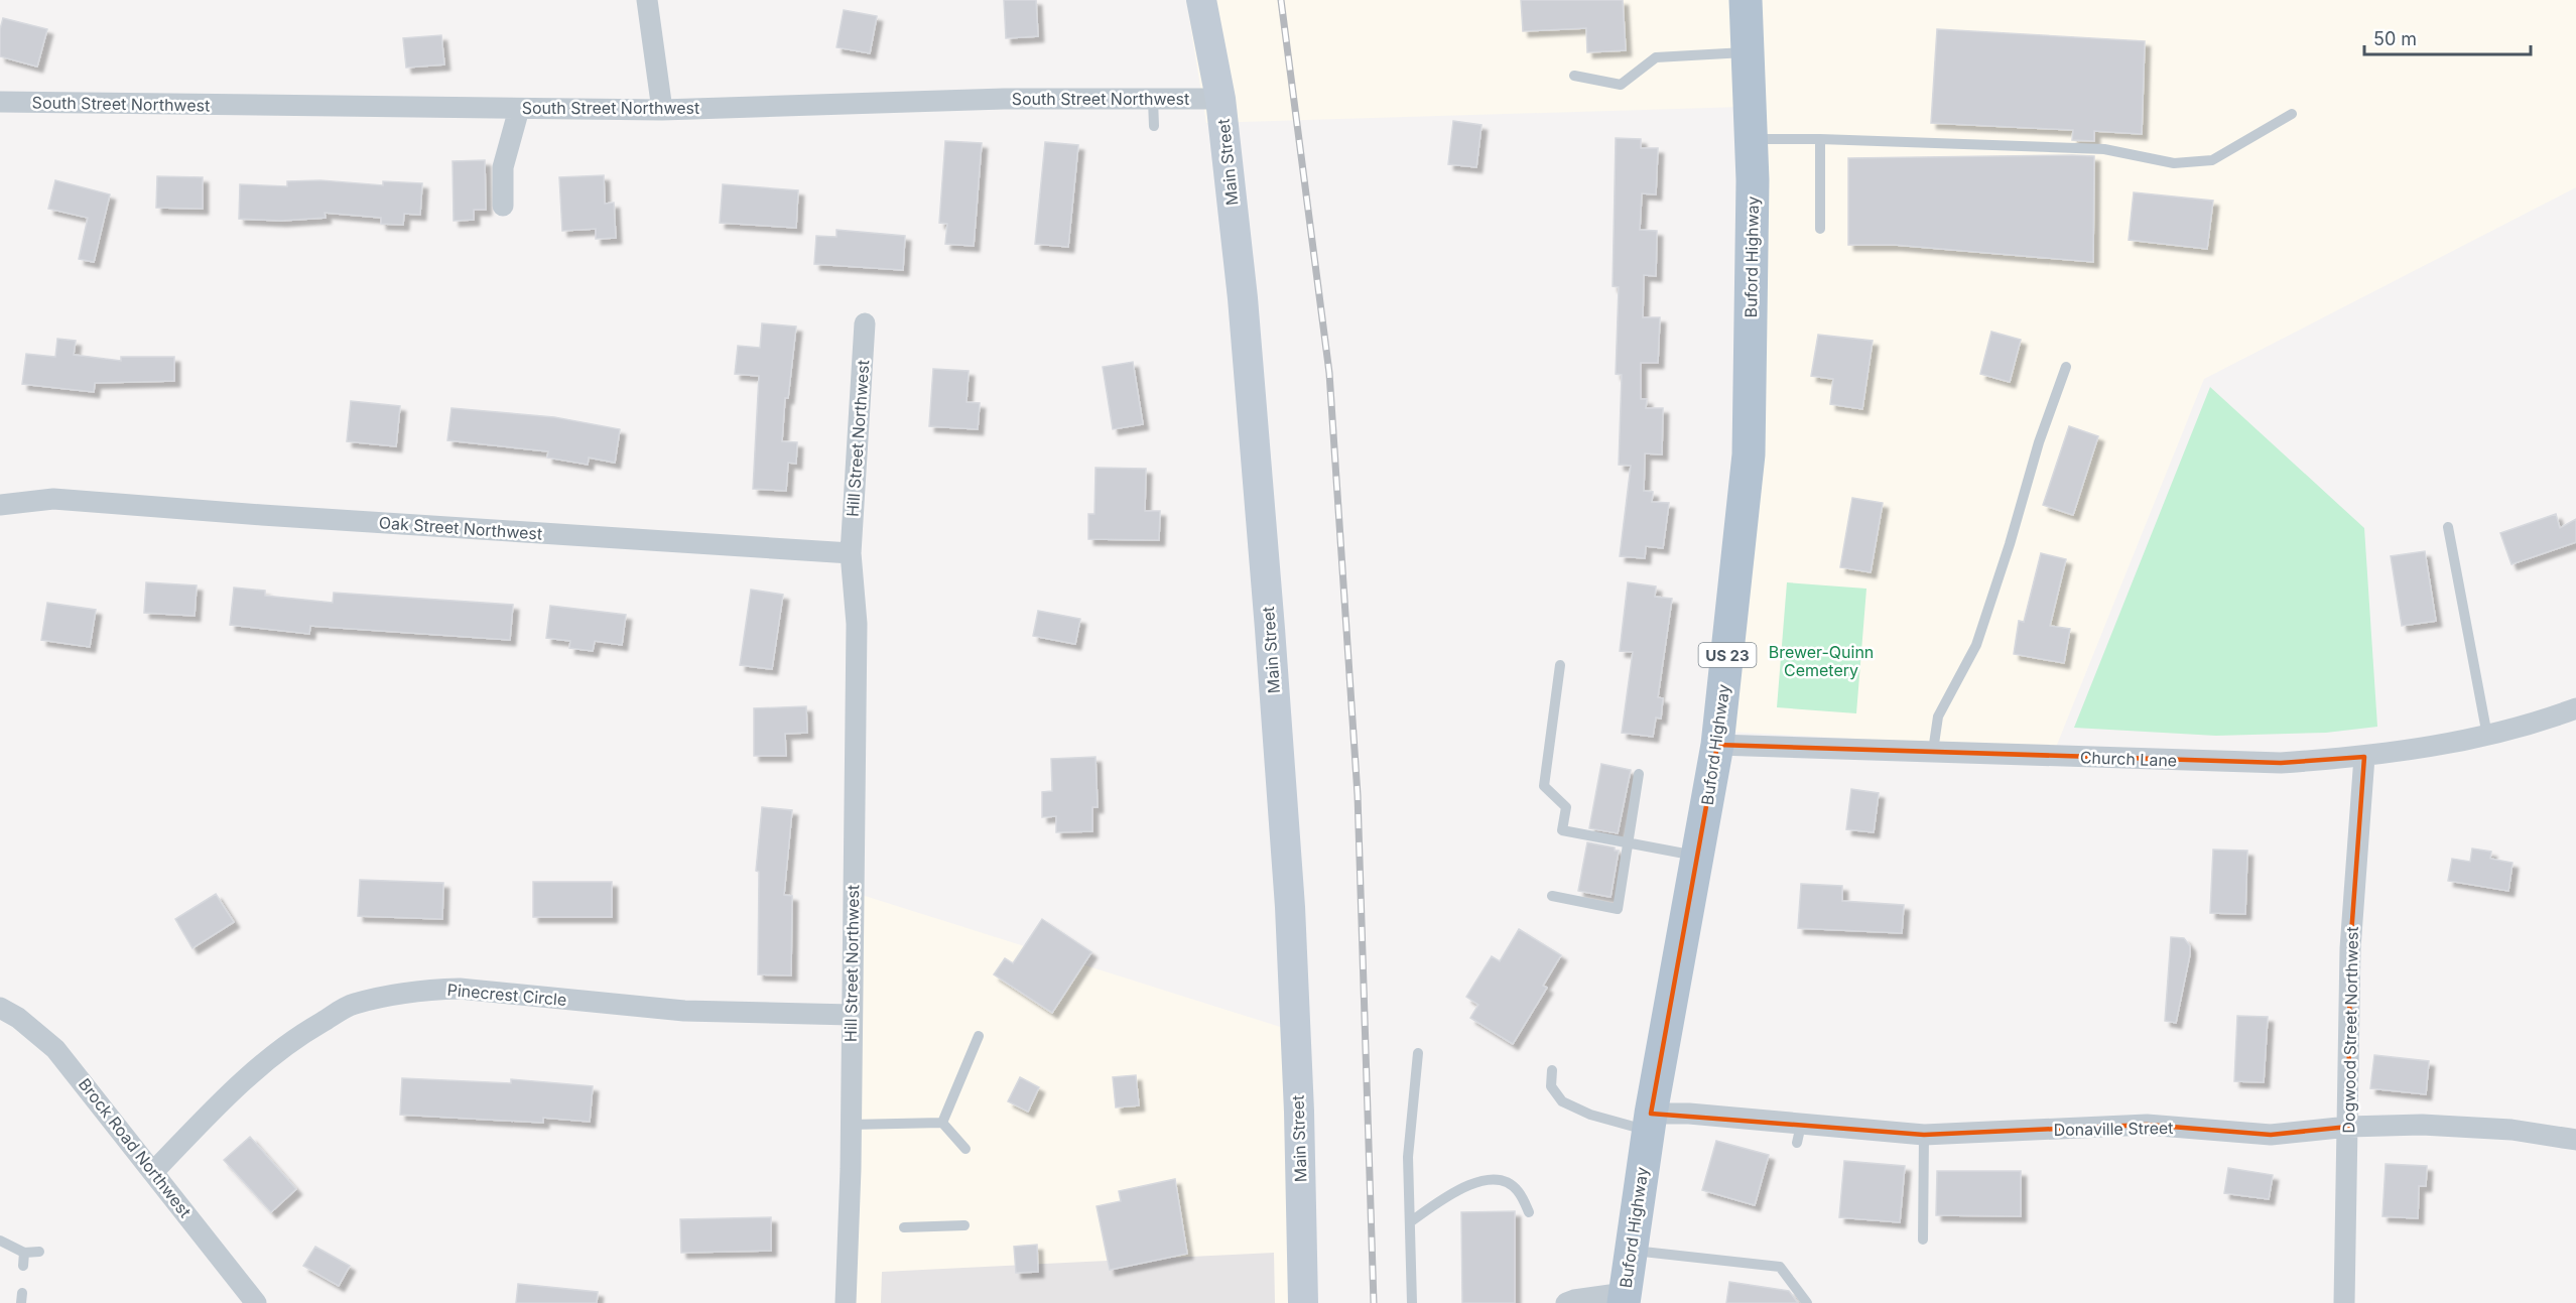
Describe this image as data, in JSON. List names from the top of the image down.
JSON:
{
  "streets": {
    "main road": ["Buford Highway", "US 23"],
    "street": [
      "South Street Northwest",
      "Main Street",
      "Hill Street Northwest",
      "Oak Street Northwest",
      "Church Lane",
      "Pinecrest Circle",
      "Dogwood Street Northwest",
      "Donaville Street",
      "Brock Road Northwest"
    ]
  },
  "crossings": [
    ["South Street Northwest", "Main Street"],
    ["Buford Highway", "Church Lane"],
    ["Buford Highway", "Donaville Street"],
    ["Hill Street Northwest", "Oak Street Northwest"],
    ["Hill Street Northwest", "Pinecrest Circle"],
    ["Church Lane", "Dogwood Street Northwest"],
    ["Pinecrest Circle", "Brock Road Northwest"],
    ["Dogwood Street Northwest", "Donaville Street"]
  ],
  "parks": ["Brewer-Quinn Cemetery"],
  "scale_bar": "50 m"
}
